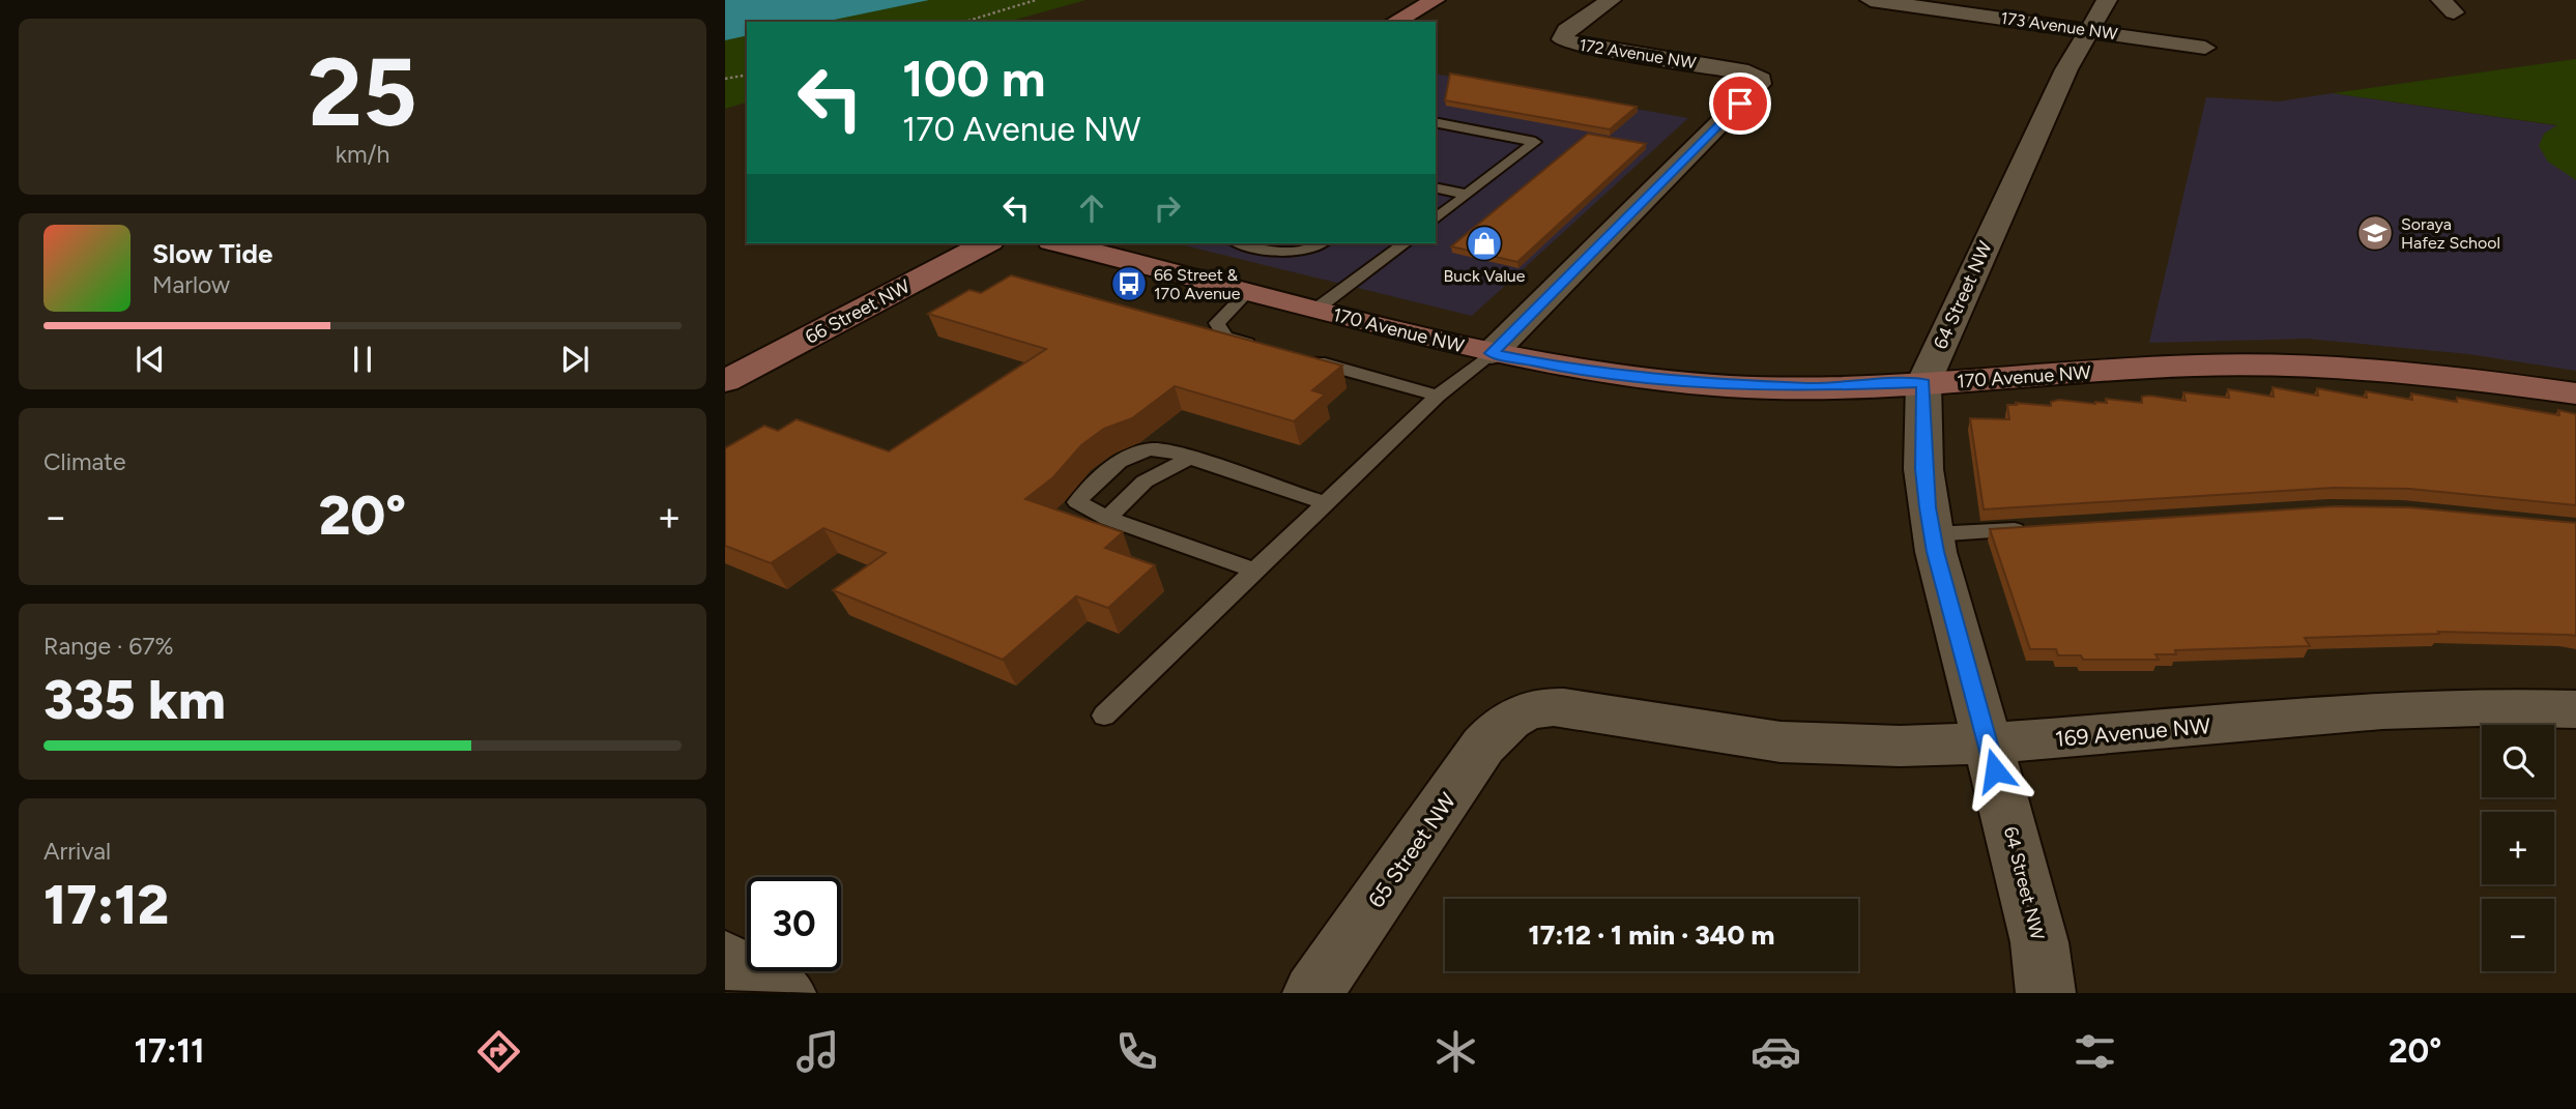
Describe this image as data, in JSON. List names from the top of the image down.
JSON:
{
  "streets": {
    "street": [
      "173 Avenue NW",
      "172 Avenue NW",
      "64 Street NW",
      "66 Street NW",
      "170 Avenue NW",
      "169 Avenue NW",
      "65 Street NW"
    ]
  },
  "crossings": [
    ["173 Avenue NW", "64 Street NW"],
    ["172 Avenue NW", "170 Avenue NW"],
    ["64 Street NW", "170 Avenue NW"],
    ["64 Street NW", "169 Avenue NW"],
    ["169 Avenue NW", "65 Street NW"]
  ],
  "places": {
    "school or university": ["Soraya Hafez School"],
    "shop": ["Buck Value"],
    "bus stop": ["66 Street & 170 Avenue"]
  },
  "page": {
    "tile": [
      ["25", "km/h"],
      "Climate",
      ["Range · 67%", "335 km"],
      ["Arrival", "17:12"]
    ],
    "turn": ["100 m", "170 Avenue NW"],
    "song": ["Slow Tide", "Marlow"],
    "heat": ["−", "20°", "+"],
    "map_buttons": ["+", "−"],
    "limit": "30",
    "trip": "17:12 · 1 min · 340 m",
    "tabs": ["17:11", "20°"]
  }
}
